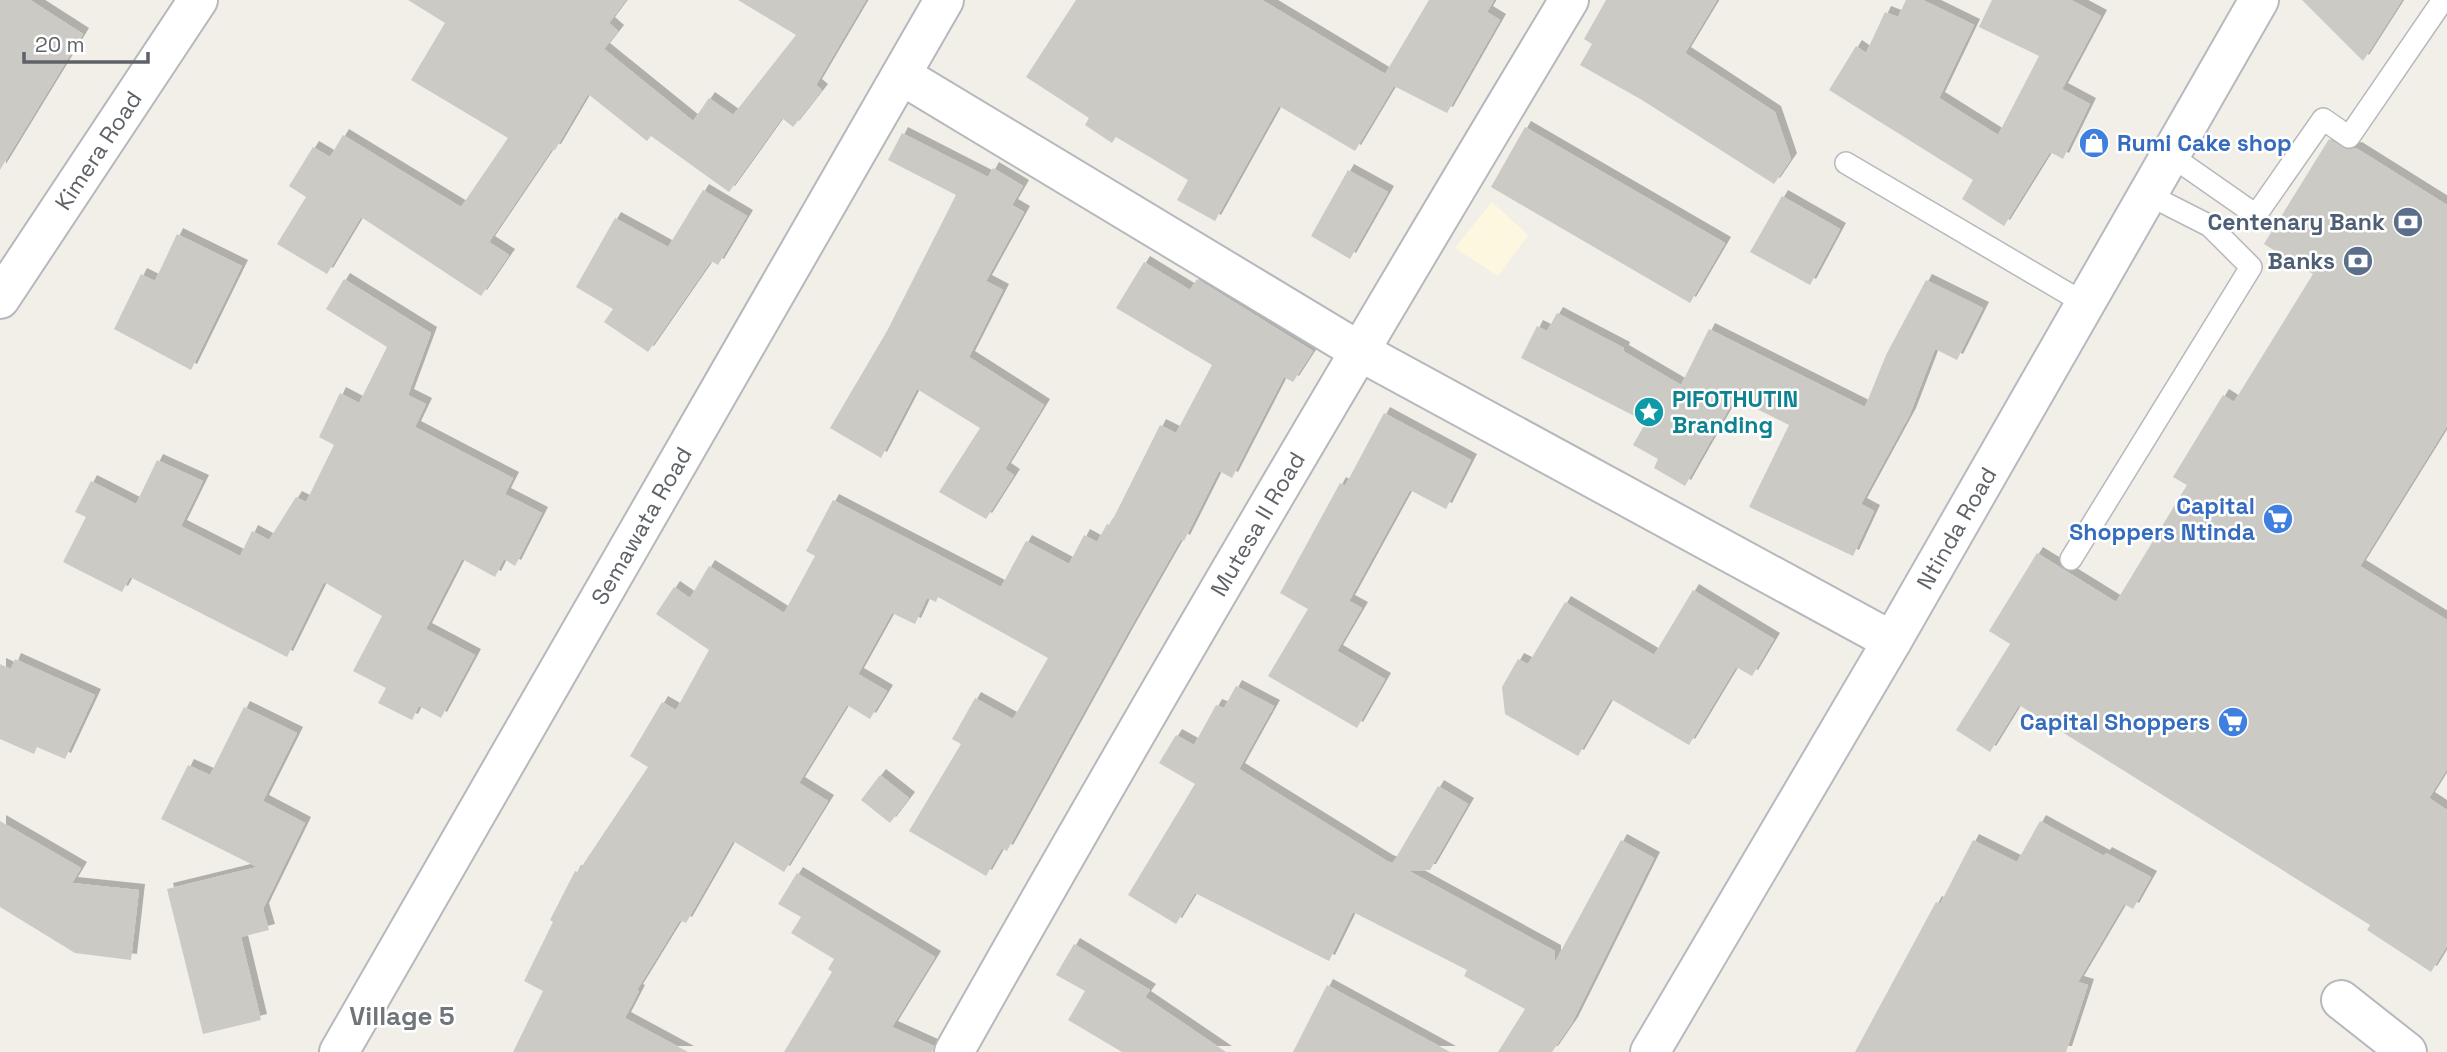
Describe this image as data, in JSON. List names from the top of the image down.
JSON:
{
  "streets": {
    "street": [
      "Kimera Road",
      "Mutesa II Road",
      "Semawata Road",
      "Ntinda Road"
    ]
  },
  "districts": ["Village 5"],
  "places": {
    "shop": ["Rumi Cake shop"],
    "bank": ["Centenary Bank", "Banks"],
    "place": ["PIFOTHUTIN Branding"],
    "supermarket": ["Capital Shoppers Ntinda", "Capital Shoppers"]
  },
  "scale_bar": "20 m"
}
